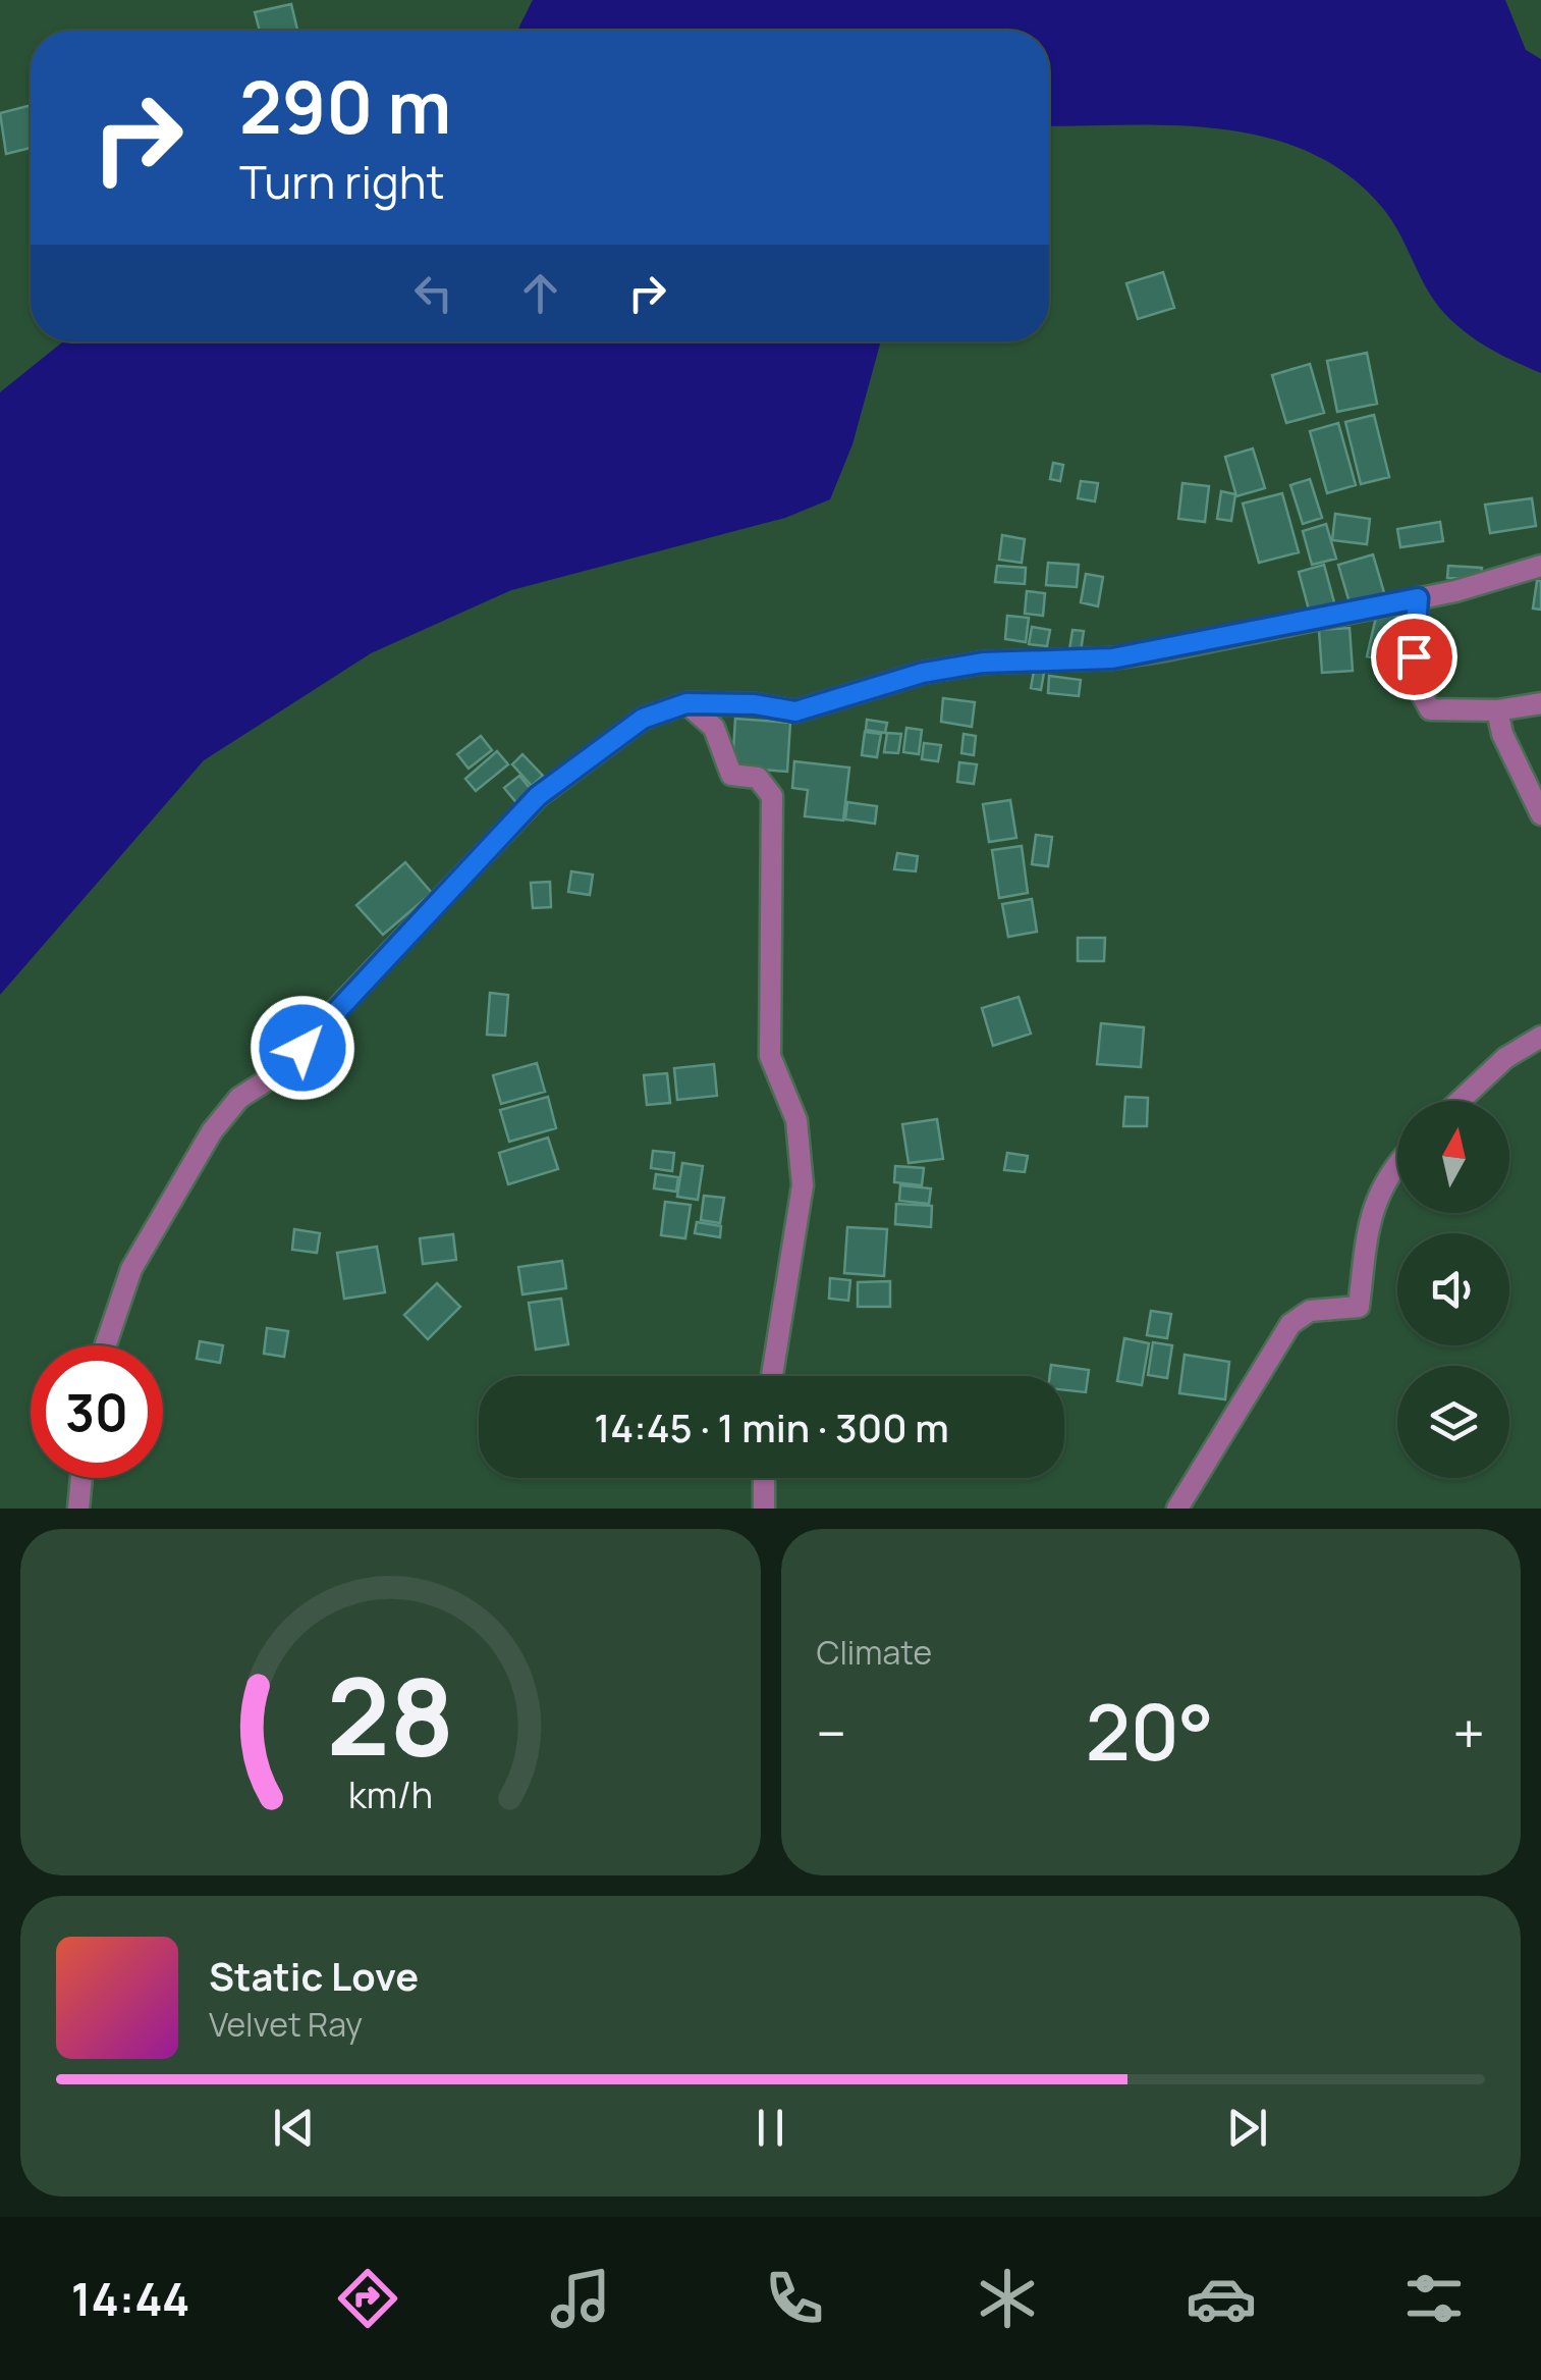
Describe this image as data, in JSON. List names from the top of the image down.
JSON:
{
  "north": "top",
  "page": {
    "turn": ["290 m", "Turn right"],
    "limit": "30",
    "trip": "14:45 · 1 min · 300 m",
    "tile": "Climate",
    "heat": ["−", "20°", "+"],
    "song": ["Static Love", "Velvet Ray"],
    "tabs": "14:44",
    "gauge": ["28", "km/h"]
  }
}
